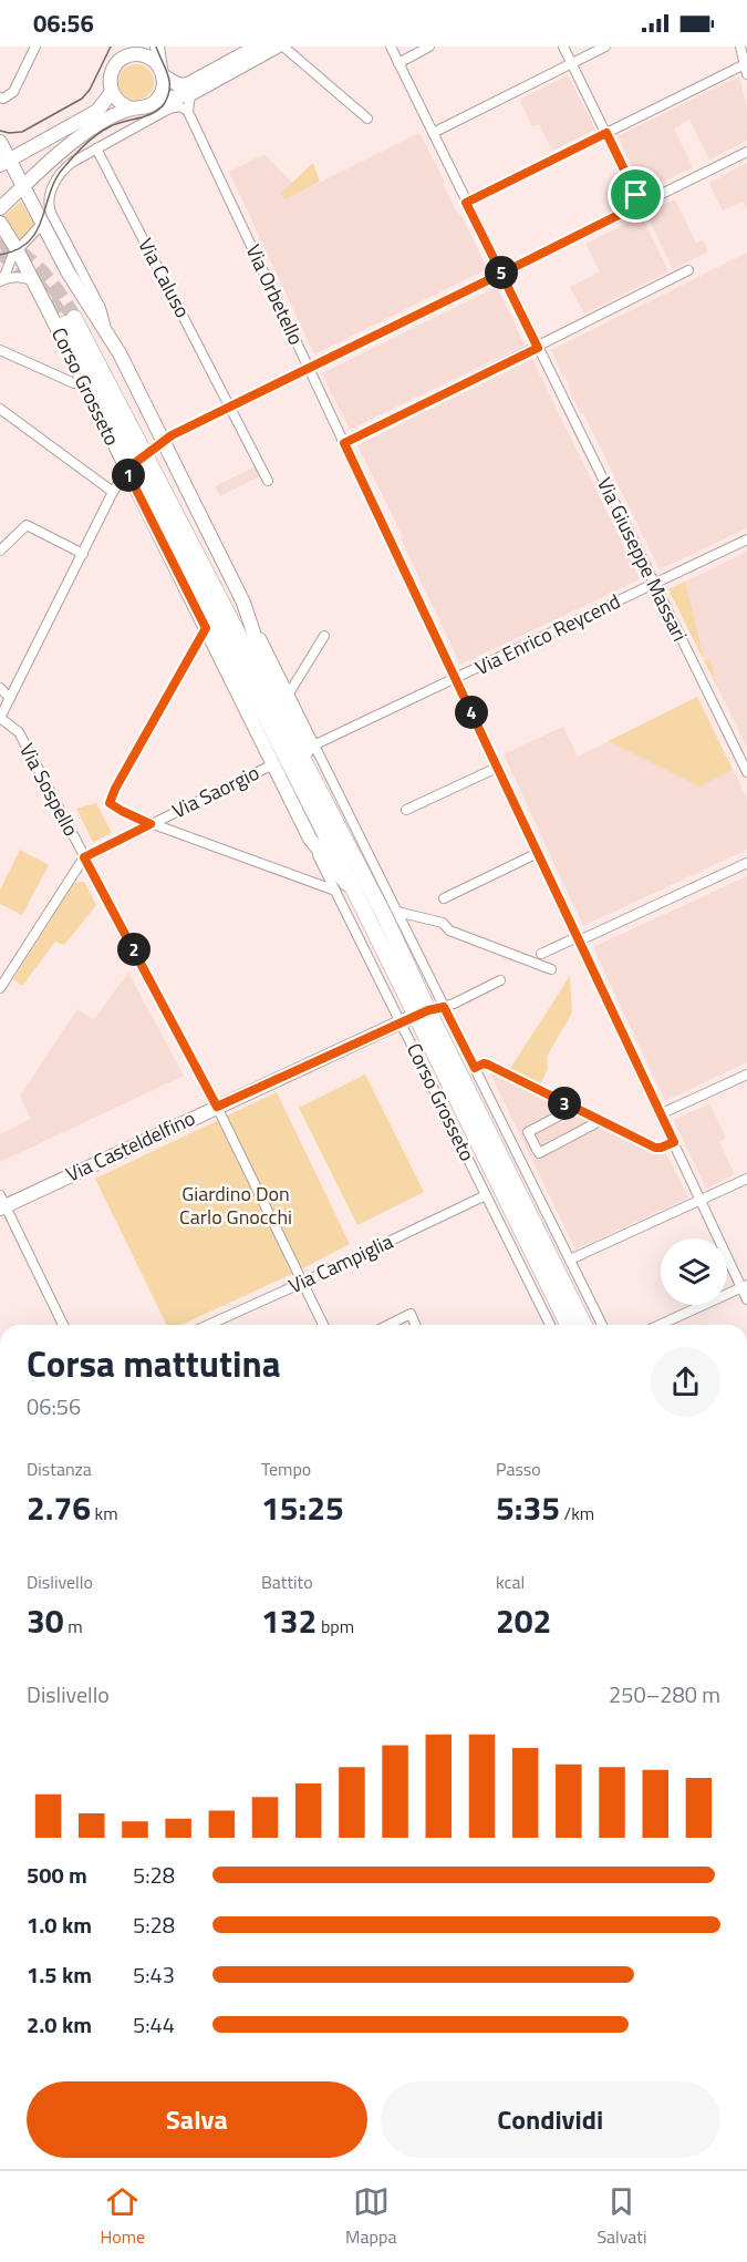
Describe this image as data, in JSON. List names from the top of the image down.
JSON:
{
  "streets": {
    "main road": ["Corso Grosseto", "Via Casteldelfino"],
    "street": [
      "Via Caluso",
      "Via Orbetello",
      "Via Giuseppe Massari",
      "Via Enrico Reycend",
      "Via Sospello",
      "Via Saorgio",
      "Via Campiglia"
    ]
  },
  "crossings": [
    ["Via Caluso", "Corso Grosseto"],
    ["Via Orbetello", "Via Enrico Reycend"],
    ["Corso Grosseto", "Via Enrico Reycend"],
    ["Corso Grosseto", "Via Saorgio"],
    ["Corso Grosseto", "Via Casteldelfino"],
    ["Corso Grosseto", "Via Campiglia"],
    ["Via Giuseppe Massari", "Via Enrico Reycend"],
    ["Via Sospello", "Via Saorgio"],
    ["Via Sospello", "Via Casteldelfino"],
    ["Via Sospello", "Via Campiglia"]
  ],
  "parks": ["Giardino Don Carlo Gnocchi"],
  "page": {
    "status": "06:56",
    "pins": [
      "5",
      "1",
      "4",
      "2",
      "3"
    ],
    "heading": ["Corsa mattutina", "06:56"],
    "stats": [
      ["Distanza", "2.76 km"],
      ["Tempo", "15:25"],
      ["Passo", "5:35 /km"],
      ["Dislivello", "30 m"],
      ["Battito", "132 bpm"],
      ["kcal", "202"]
    ],
    "chart": ["Dislivello", "250–280 m"],
    "list": [
      {
        "name": "500 m",
        "note": "5:28"
      },
      {
        "name": "1.0 km",
        "note": "5:28"
      },
      {
        "name": "1.5 km",
        "note": "5:43"
      },
      {
        "name": "2.0 km",
        "note": "5:44"
      }
    ],
    "buttons": ["Salva", "Condividi"],
    "tabs": ["Home", "Mappa", "Salvati"]
  }
}
